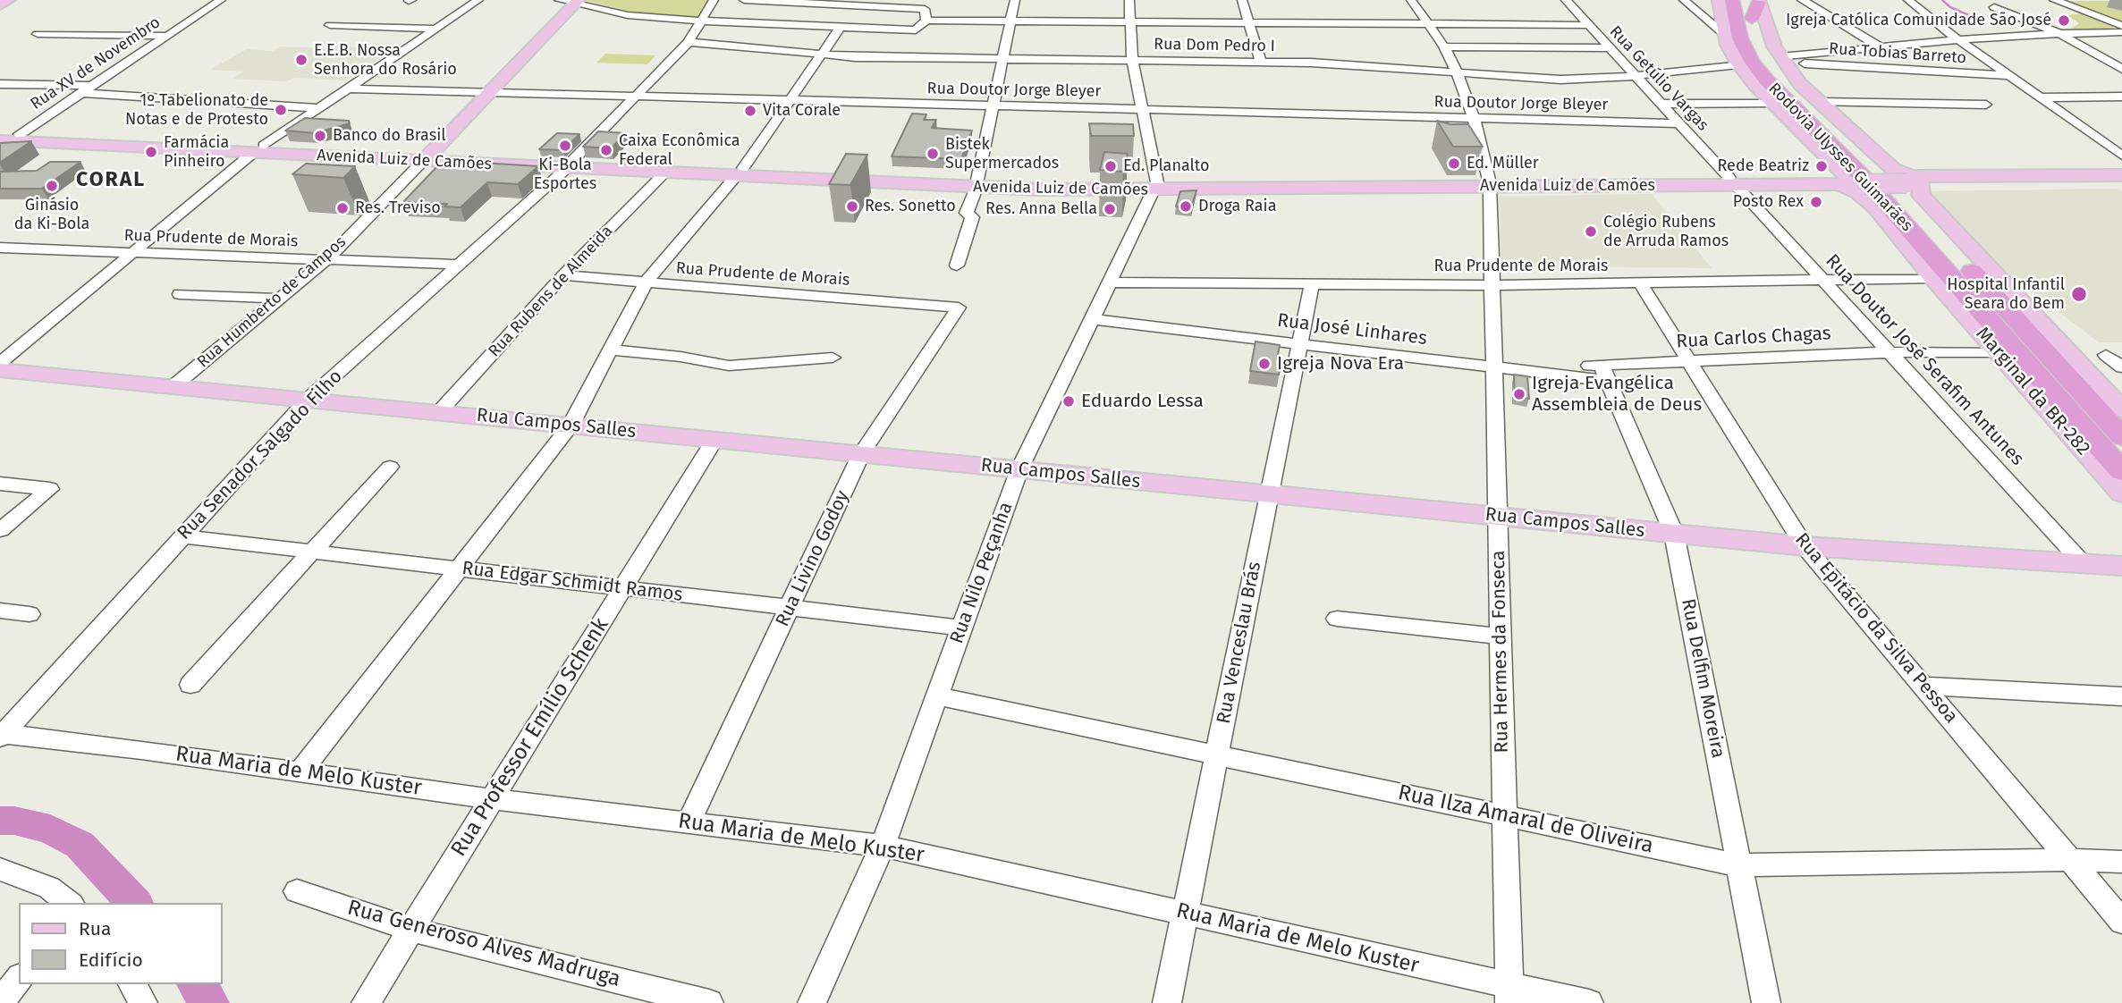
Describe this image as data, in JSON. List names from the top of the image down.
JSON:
{
  "streets": {
    "highway": ["Rodovia Ulysses Guimarães"],
    "main road": [
      "Avenida Luiz de Camões",
      "Rua Humberto de Campos",
      "Marginal da BR-282",
      "Rua Campos Salles"
    ],
    "street": [
      "Rua Dom Pedro I",
      "Rua Tobias Barreto",
      "Rua XV de Novembro",
      "Rua Getúlio Vargas",
      "Rua Doutor Jorge Bleyer",
      "Rua Prudente de Morais",
      "Rua Rubens de Almeida",
      "Rua José Linhares",
      "Rua Carlos Chagas",
      "Rua Doutor José Serafim Antunes",
      "Rua Senador Salgado Filho",
      "Rua Livino Godoy",
      "Rua Nilo Peçanha",
      "Rua Edgar Schmidt Ramos",
      "Rua Epitácio da Silva Pessoa",
      "Rua Venceslau Brás",
      "Rua Hermes da Fonseca",
      "Rua Delfim Moreira",
      "Rua Professor Emílio Schenk",
      "Rua Maria de Melo Kuster",
      "Rua Ilza Amaral de Oliveira",
      "Rua Generoso Alves Madruga"
    ]
  },
  "crossings": [
    ["Rua Dom Pedro I", "Rua Getúlio Vargas"],
    ["Rua Dom Pedro I", "Rua Humberto de Campos"],
    ["Rua Dom Pedro I", "Marginal da BR-282"],
    ["Rua Dom Pedro I", "Rua Senador Salgado Filho"],
    ["Rua Dom Pedro I", "Rua Hermes da Fonseca"],
    ["Rua XV de Novembro", "Avenida Luiz de Camões"],
    ["Rua Getúlio Vargas", "Rua Doutor Jorge Bleyer"],
    ["Rua Getúlio Vargas", "Avenida Luiz de Camões"],
    ["Rua Getúlio Vargas", "Rua Doutor José Serafim Antunes"],
    ["Rua Doutor Jorge Bleyer", "Rua Humberto de Campos"],
    ["Rua Doutor Jorge Bleyer", "Rua Senador Salgado Filho"],
    ["Rua Doutor Jorge Bleyer", "Rua Hermes da Fonseca"],
    ["Rodovia Ulysses Guimarães", "Marginal da BR-282"],
    ["Avenida Luiz de Camões", "Rua Rubens de Almeida"],
    ["Avenida Luiz de Camões", "Rua Humberto de Campos"],
    ["Avenida Luiz de Camões", "Rua Doutor José Serafim Antunes"],
    ["Avenida Luiz de Camões", "Marginal da BR-282"],
    ["Avenida Luiz de Camões", "Rua Senador Salgado Filho"],
    ["Avenida Luiz de Camões", "Rua Nilo Peçanha"],
    ["Avenida Luiz de Camões", "Rua Hermes da Fonseca"],
    ["Rua Prudente de Morais", "Rua Rubens de Almeida"],
    ["Rua Prudente de Morais", "Rua Humberto de Campos"],
    ["Rua Prudente de Morais", "Rua Doutor José Serafim Antunes"],
    ["Rua Prudente de Morais", "Marginal da BR-282"],
    ["Rua Prudente de Morais", "Rua Senador Salgado Filho"],
    ["Rua Prudente de Morais", "Rua Livino Godoy"],
    ["Rua Prudente de Morais", "Rua Nilo Peçanha"],
    ["Rua Prudente de Morais", "Rua Epitácio da Silva Pessoa"],
    ["Rua Prudente de Morais", "Rua Venceslau Brás"],
    ["Rua Prudente de Morais", "Rua Hermes da Fonseca"],
    ["Rua Rubens de Almeida", "Rua Campos Salles"],
    ["Rua Humberto de Campos", "Rua Campos Salles"],
    ["Rua José Linhares", "Rua Carlos Chagas"],
    ["Rua José Linhares", "Rua Nilo Peçanha"],
    ["Rua José Linhares", "Rua Venceslau Brás"],
    ["Rua José Linhares", "Rua Hermes da Fonseca"],
    ["Rua José Linhares", "Rua Delfim Moreira"],
    ["Rua Carlos Chagas", "Rua Doutor José Serafim Antunes"],
    ["Rua Carlos Chagas", "Marginal da BR-282"],
    ["Rua Carlos Chagas", "Rua Epitácio da Silva Pessoa"],
    ["Rua Carlos Chagas", "Rua Delfim Moreira"],
    ["Rua Doutor José Serafim Antunes", "Rua Campos Salles"],
    ["Rua Campos Salles", "Rua Senador Salgado Filho"],
    ["Rua Campos Salles", "Rua Livino Godoy"],
    ["Rua Campos Salles", "Rua Nilo Peçanha"],
    ["Rua Campos Salles", "Rua Epitácio da Silva Pessoa"],
    ["Rua Campos Salles", "Rua Venceslau Brás"],
    ["Rua Campos Salles", "Rua Hermes da Fonseca"],
    ["Rua Campos Salles", "Rua Delfim Moreira"],
    ["Rua Campos Salles", "Rua Professor Emílio Schenk"],
    ["Rua Senador Salgado Filho", "Rua Edgar Schmidt Ramos"],
    ["Rua Senador Salgado Filho", "Rua Maria de Melo Kuster"],
    ["Rua Livino Godoy", "Rua Edgar Schmidt Ramos"],
    ["Rua Livino Godoy", "Rua Maria de Melo Kuster"],
    ["Rua Nilo Peçanha", "Rua Edgar Schmidt Ramos"],
    ["Rua Nilo Peçanha", "Rua Maria de Melo Kuster"],
    ["Rua Nilo Peçanha", "Rua Ilza Amaral de Oliveira"],
    ["Rua Edgar Schmidt Ramos", "Rua Professor Emílio Schenk"],
    ["Rua Epitácio da Silva Pessoa", "Rua Ilza Amaral de Oliveira"],
    ["Rua Venceslau Brás", "Rua Maria de Melo Kuster"],
    ["Rua Venceslau Brás", "Rua Ilza Amaral de Oliveira"],
    ["Rua Hermes da Fonseca", "Rua Maria de Melo Kuster"],
    ["Rua Hermes da Fonseca", "Rua Ilza Amaral de Oliveira"],
    ["Rua Delfim Moreira", "Rua Ilza Amaral de Oliveira"],
    ["Rua Professor Emílio Schenk", "Rua Maria de Melo Kuster"],
    ["Rua Professor Emílio Schenk", "Rua Generoso Alves Madruga"]
  ],
  "districts": ["CORAL"],
  "places": [
    "Igreja Católica Comunidade São José",
    "E.E.B. Nossa Senhora do Rosário",
    "1º Tabelionato de Notas e de Protesto",
    "Vita Corale",
    "Banco do Brasil",
    "Ki-Bola Esportes",
    "Caixa Econômica Federal",
    "Farmácia Pinheiro",
    "Bistek Supermercados",
    "Ed. Müller",
    "Ed. Planalto",
    "Rede Beatriz",
    "Ginásio da Ki-Bola",
    "Posto Rex",
    "Res. Sonetto",
    "Droga Raia",
    "Res. Treviso",
    "Res. Anna Bella",
    "Colégio Rubens de Arruda Ramos",
    "Hospital Infantil Seara do Bem",
    "Igreja Nova Era",
    "Igreja Evangélica Assembleia de Deus",
    "Eduardo Lessa"
  ],
  "legend": ["Rua", "Edifício"]
}
